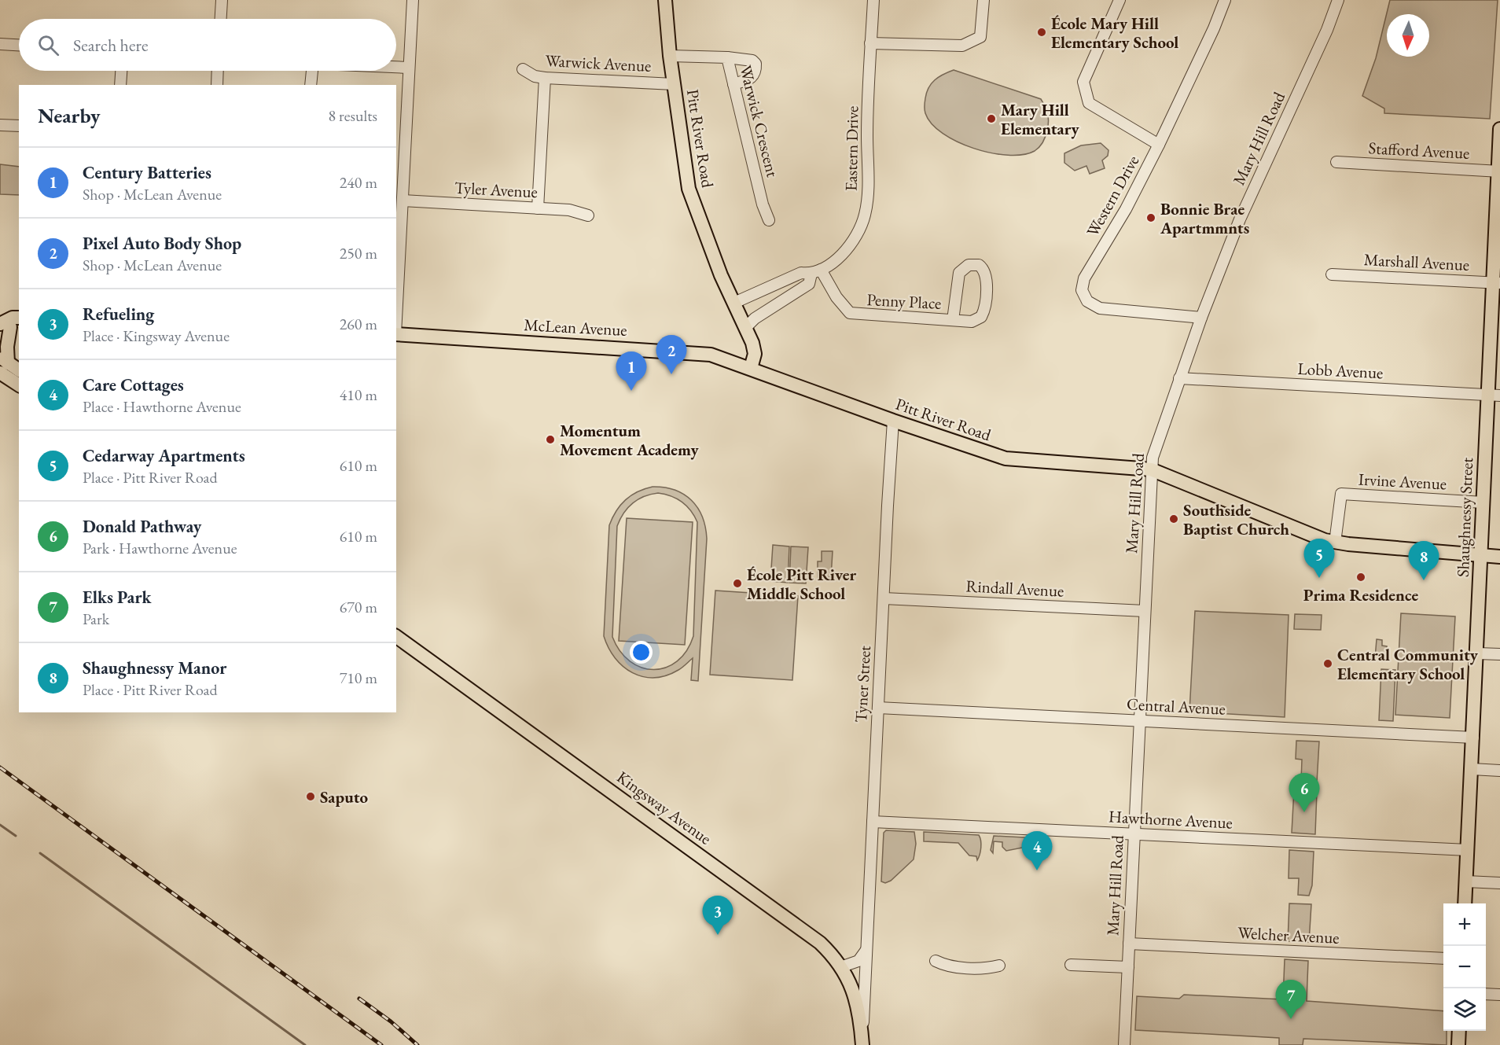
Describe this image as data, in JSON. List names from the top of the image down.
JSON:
{
  "streets": {
    "main road": [
      "Pitt River Road",
      "McLean Avenue",
      "Shaughnessy Street",
      "Kingsway Avenue"
    ],
    "street": [
      "Warwick Avenue",
      "Warwick Crescent",
      "Mary Hill Road",
      "Eastern Drive",
      "Stafford Avenue",
      "Tyler Avenue",
      "Western Drive",
      "Marshall Avenue",
      "Penny Place",
      "Lobb Avenue",
      "Irvine Avenue",
      "Rindall Avenue",
      "Tyner Street",
      "Central Avenue",
      "Hawthorne Avenue",
      "Welcher Avenue"
    ]
  },
  "crossings": [
    ["Warwick Avenue", "Pitt River Road"],
    ["Warwick Crescent", "Pitt River Road"],
    ["Pitt River Road", "Mary Hill Road"],
    ["Pitt River Road", "Eastern Drive"],
    ["Pitt River Road", "McLean Avenue"],
    ["Pitt River Road", "Irvine Avenue"],
    ["Pitt River Road", "Shaughnessy Street"],
    ["Pitt River Road", "Tyner Street"],
    ["Mary Hill Road", "Western Drive"],
    ["Mary Hill Road", "Lobb Avenue"],
    ["Mary Hill Road", "Rindall Avenue"],
    ["Mary Hill Road", "Central Avenue"],
    ["Mary Hill Road", "Hawthorne Avenue"],
    ["Mary Hill Road", "Welcher Avenue"],
    ["Eastern Drive", "Penny Place"],
    ["Stafford Avenue", "Shaughnessy Street"],
    ["Marshall Avenue", "Shaughnessy Street"],
    ["Lobb Avenue", "Shaughnessy Street"],
    ["Irvine Avenue", "Shaughnessy Street"],
    ["Shaughnessy Street", "Central Avenue"],
    ["Shaughnessy Street", "Hawthorne Avenue"],
    ["Rindall Avenue", "Tyner Street"],
    ["Tyner Street", "Central Avenue"],
    ["Tyner Street", "Kingsway Avenue"],
    ["Tyner Street", "Hawthorne Avenue"]
  ],
  "places": [
    "École Mary Hill Elementary School",
    "Mary Hill Elementary",
    "Bonnie Brae Apartmmnts",
    "Momentum Movement Academy",
    "Southside Baptist Church",
    "Prima Residence",
    "École Pitt River Middle School",
    "Central Community Elementary School",
    "Saputo"
  ],
  "north": "bottom",
  "page": {
    "search": "Search here",
    "heading": ["Nearby", "8 results"],
    "list": [
      {
        "mark": "1",
        "name": "Century Batteries",
        "note": "Shop · McLean Avenue",
        "value": "240 m"
      },
      {
        "mark": "2",
        "name": "Pixel Auto Body Shop",
        "note": "Shop · McLean Avenue",
        "value": "250 m"
      },
      {
        "mark": "3",
        "name": "Refueling",
        "note": "Place · Kingsway Avenue",
        "value": "260 m"
      },
      {
        "mark": "4",
        "name": "Care Cottages",
        "note": "Place · Hawthorne Avenue",
        "value": "410 m"
      },
      {
        "mark": "5",
        "name": "Cedarway Apartments",
        "note": "Place · Pitt River Road",
        "value": "610 m"
      },
      {
        "mark": "6",
        "name": "Donald Pathway",
        "note": "Park · Hawthorne Avenue",
        "value": "610 m"
      },
      {
        "mark": "7",
        "name": "Elks Park",
        "note": "Park",
        "value": "670 m"
      },
      {
        "mark": "8",
        "name": "Shaughnessy Manor",
        "note": "Place · Pitt River Road",
        "value": "710 m"
      }
    ],
    "pins": [
      "2",
      "1",
      "5",
      "8",
      "6",
      "4",
      "3",
      "7"
    ],
    "map_buttons": ["+", "−"]
  }
}
